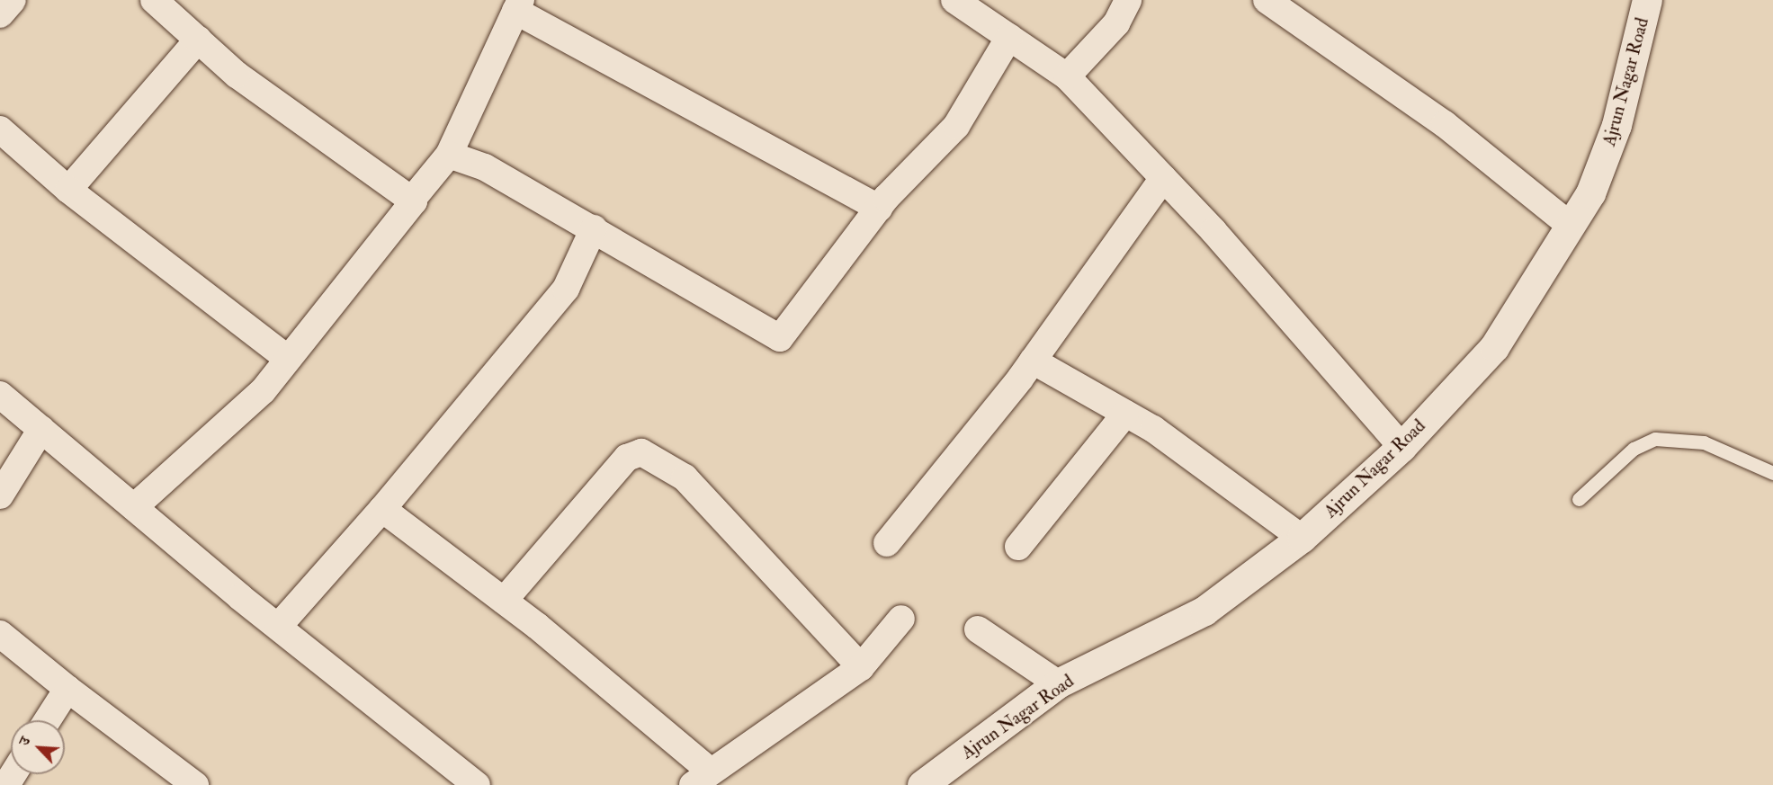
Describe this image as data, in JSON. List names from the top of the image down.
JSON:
{
  "streets": {
    "street": ["Ajrun Nagar Road"]
  },
  "north": "top left"
}
